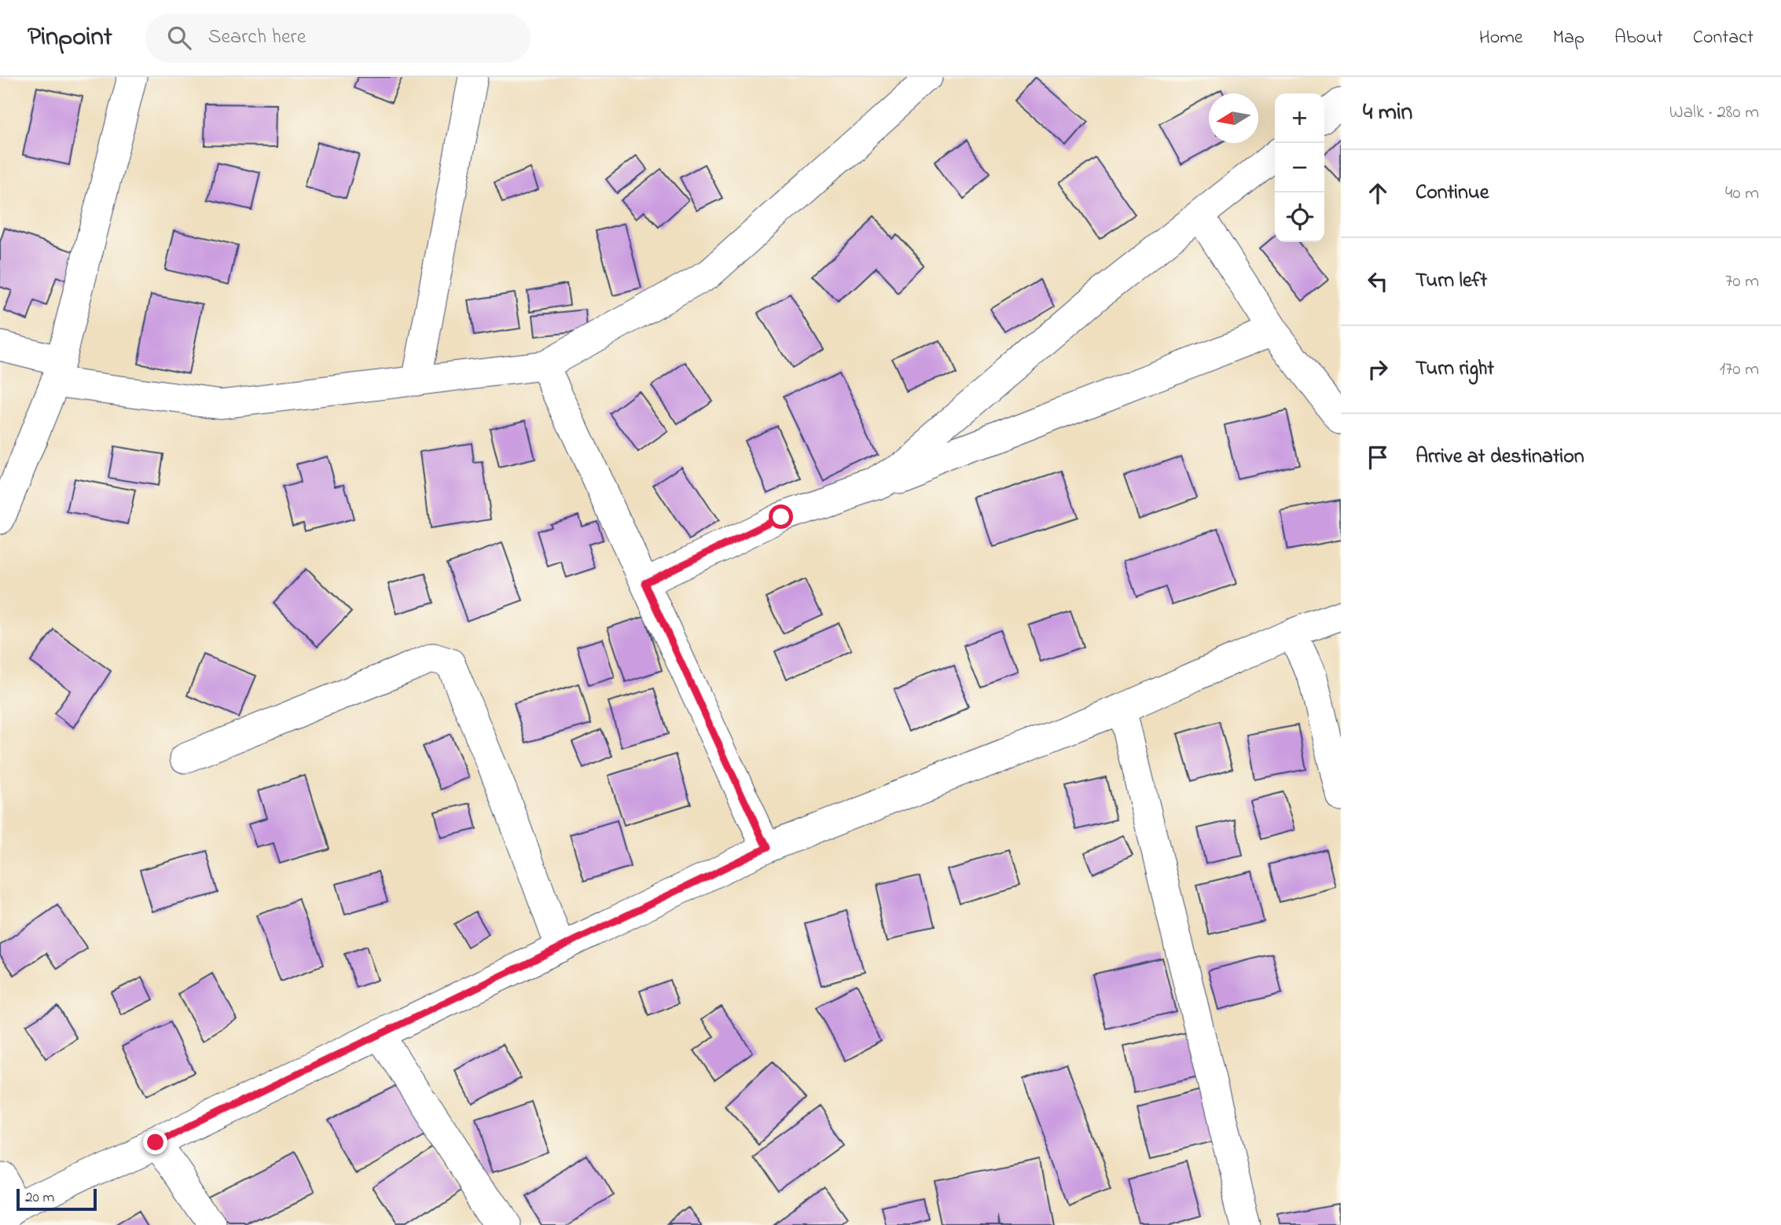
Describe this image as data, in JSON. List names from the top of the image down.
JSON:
{
  "scale_bar": "20 m",
  "north": "left",
  "page": {
    "header": "Pinpoint",
    "search": "Search here",
    "nav": [
      "Home",
      "Map",
      "About",
      "Contact"
    ],
    "heading": ["4 min", "Walk · 280 m"],
    "map_buttons": ["+", "−"],
    "list": [
      ["Continue", "40 m"],
      ["Turn left", "70 m"],
      ["Turn right", "170 m"],
      "Arrive at destination"
    ],
    "scale": "20 m"
  }
}
